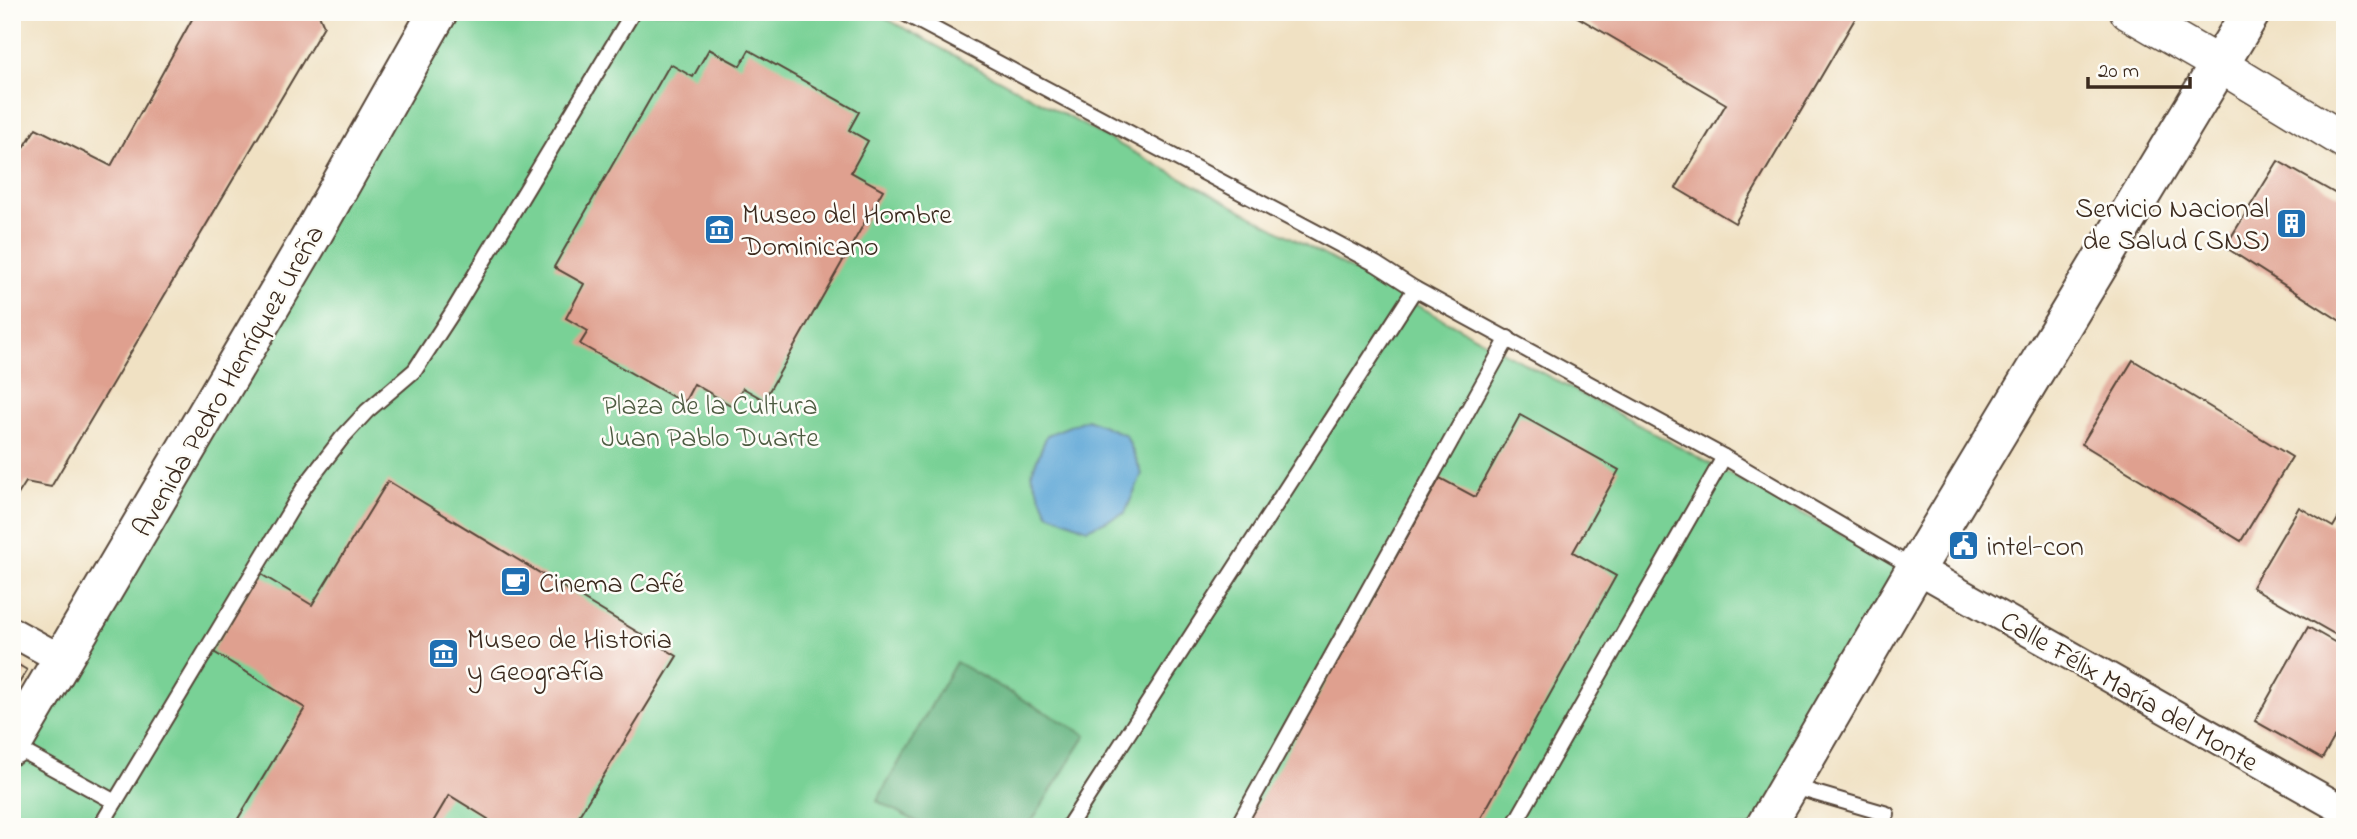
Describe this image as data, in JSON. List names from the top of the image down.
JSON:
{
  "streets": {
    "main road": ["Avenida Pedro Henríquez Ureña"],
    "street": ["Calle Félix María del Monte"]
  },
  "parks": ["Plaza de la Cultura Juan Pablo Duarte"],
  "places": {
    "building": ["Servicio Nacional de Salud (SNS)"],
    "museum": ["Museo del Hombre Dominicano", "Museo de Historia y Geografía"],
    "public building": ["intel-con"],
    "cafe": ["Cinema Café"]
  },
  "scale_bar": "20 m"
}
